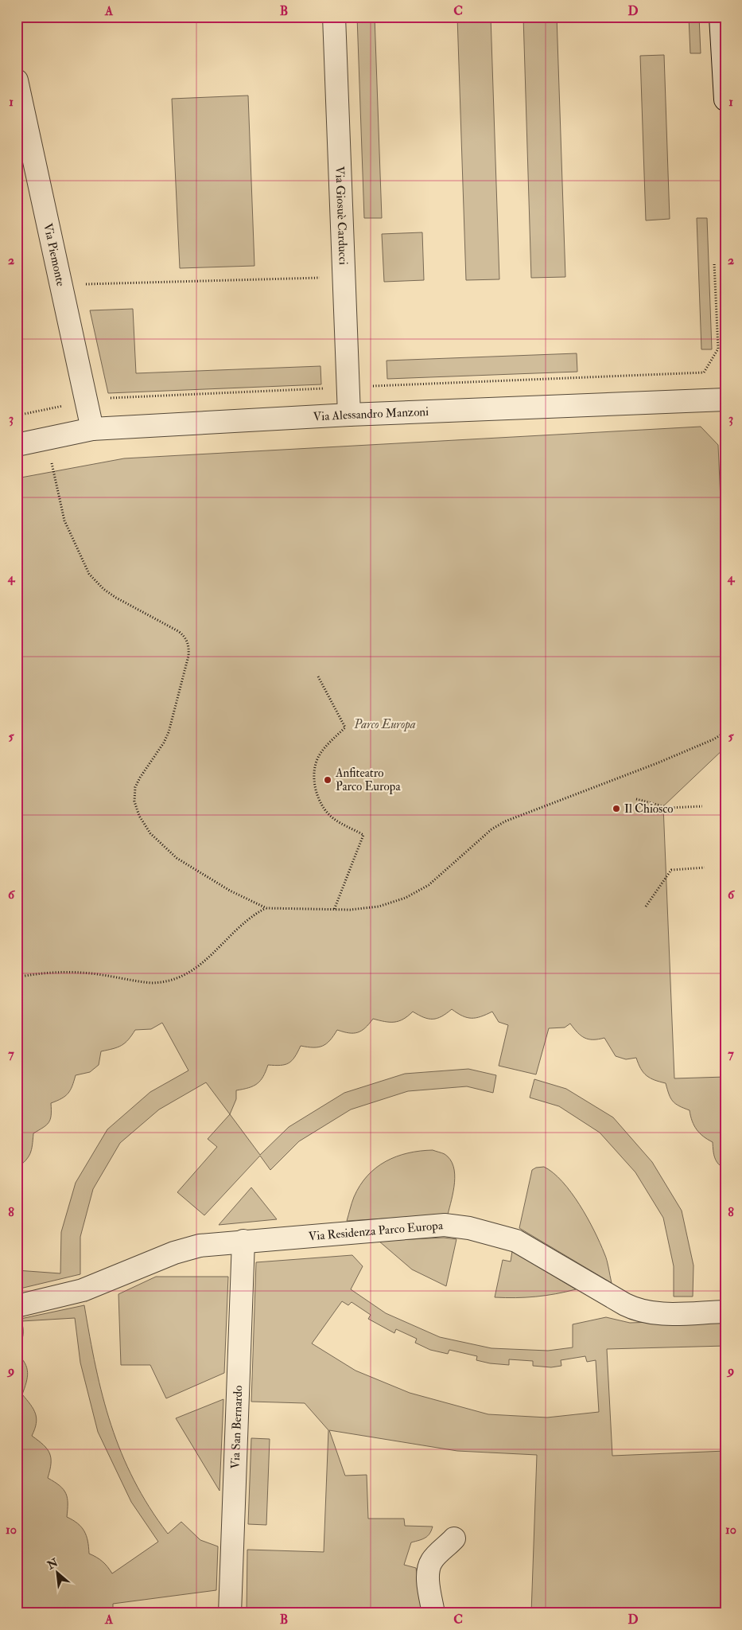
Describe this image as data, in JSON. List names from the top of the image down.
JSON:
{
  "streets": {
    "street": [
      "Via Giosuè Carducci",
      "Via Piemonte",
      "Via Alessandro Manzoni",
      "Via Residenza Parco Europa",
      "Via San Bernardo"
    ]
  },
  "crossings": [
    ["Via Giosuè Carducci", "Via Alessandro Manzoni"],
    ["Via Piemonte", "Via Alessandro Manzoni"],
    ["Via Residenza Parco Europa", "Via San Bernardo"]
  ],
  "parks": ["Parco Europa"],
  "places": ["Anfiteatro Parco Europa", "Il Chiosco"],
  "north": "top left",
  "grid": {
    "columns": [
      "A",
      "B",
      "C",
      "D"
    ],
    "rows": [
      "1",
      "2",
      "3",
      "4",
      "5",
      "6",
      "7",
      "8",
      "9",
      "10"
    ]
  }
}
